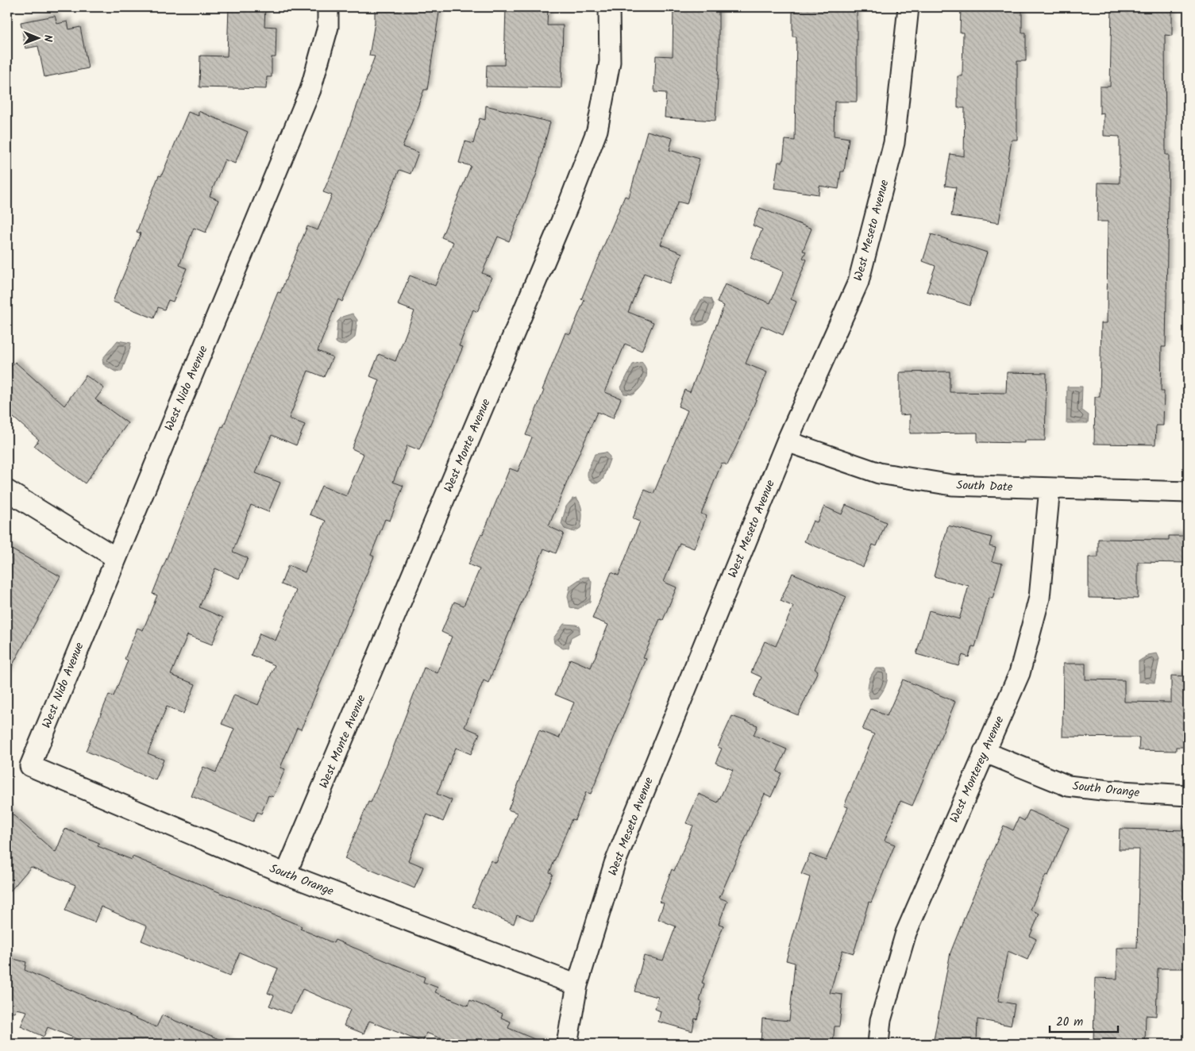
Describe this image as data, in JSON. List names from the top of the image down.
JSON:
{
  "streets": {
    "street": [
      "West Meseto Avenue",
      "West Nido Avenue",
      "West Monte Avenue",
      "South Date",
      "West Monterey Avenue",
      "South Orange"
    ]
  },
  "crossings": [
    ["West Meseto Avenue", "South Date"],
    ["West Meseto Avenue", "South Orange"],
    ["West Nido Avenue", "South Orange"],
    ["West Monte Avenue", "South Orange"],
    ["South Date", "West Monterey Avenue"],
    ["West Monterey Avenue", "South Orange"]
  ],
  "scale_bar": "20 m",
  "north": "right"
}
